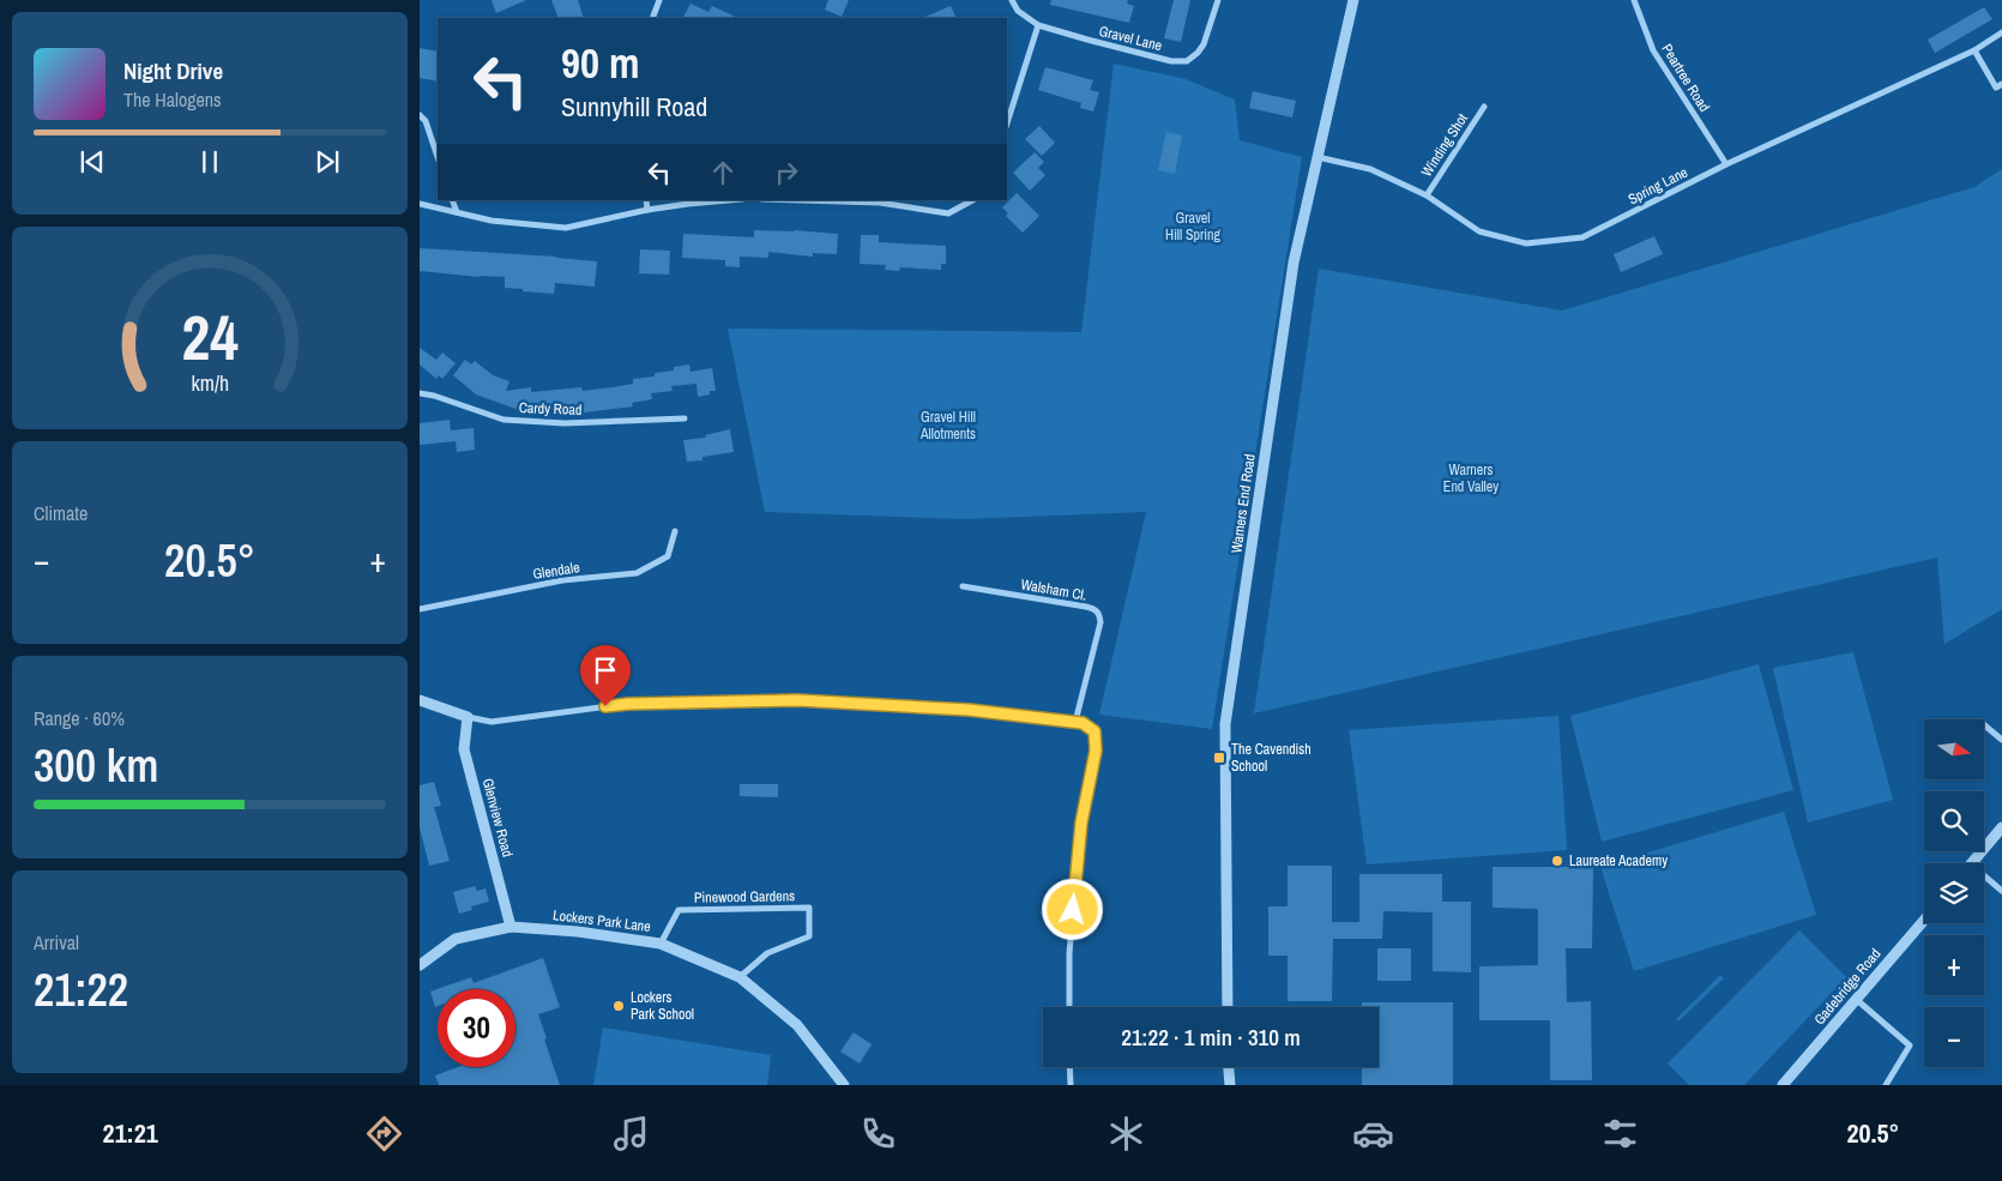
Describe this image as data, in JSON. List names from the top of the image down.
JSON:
{
  "streets": {
    "street": [
      "Gravel Lane",
      "Peartree Road",
      "Winding Shot",
      "Spring Lane",
      "Cardy Road",
      "Warners End Road",
      "Glendale",
      "Walsham Cl.",
      "Glenview Road",
      "Pinewood Gardens",
      "Lockers Park Lane",
      "Gadebridge Road"
    ]
  },
  "crossings": [
    ["Peartree Road", "Spring Lane"],
    ["Winding Shot", "Spring Lane"],
    ["Spring Lane", "Warners End Road"],
    ["Glenview Road", "Lockers Park Lane"],
    ["Pinewood Gardens", "Lockers Park Lane"]
  ],
  "parks": ["Gravel Hill Spring", "Gravel Hill Allotments", "Warners End Valley"],
  "places": {
    "transit": ["The Cavendish School"],
    "other": ["Laureate Academy", "Lockers Park School"]
  },
  "north": "right",
  "page": {
    "turn": ["90 m", "Sunnyhill Road"],
    "song": ["Night Drive", "The Halogens"],
    "tile": [
      "Climate",
      ["Range · 60%", "300 km"],
      ["Arrival", "21:22"]
    ],
    "heat": ["−", "20.5°", "+"],
    "map_buttons": ["+", "−"],
    "limit": "30",
    "trip": "21:22 · 1 min · 310 m",
    "tabs": ["21:21", "20.5°"],
    "gauge": ["24", "km/h"]
  }
}
